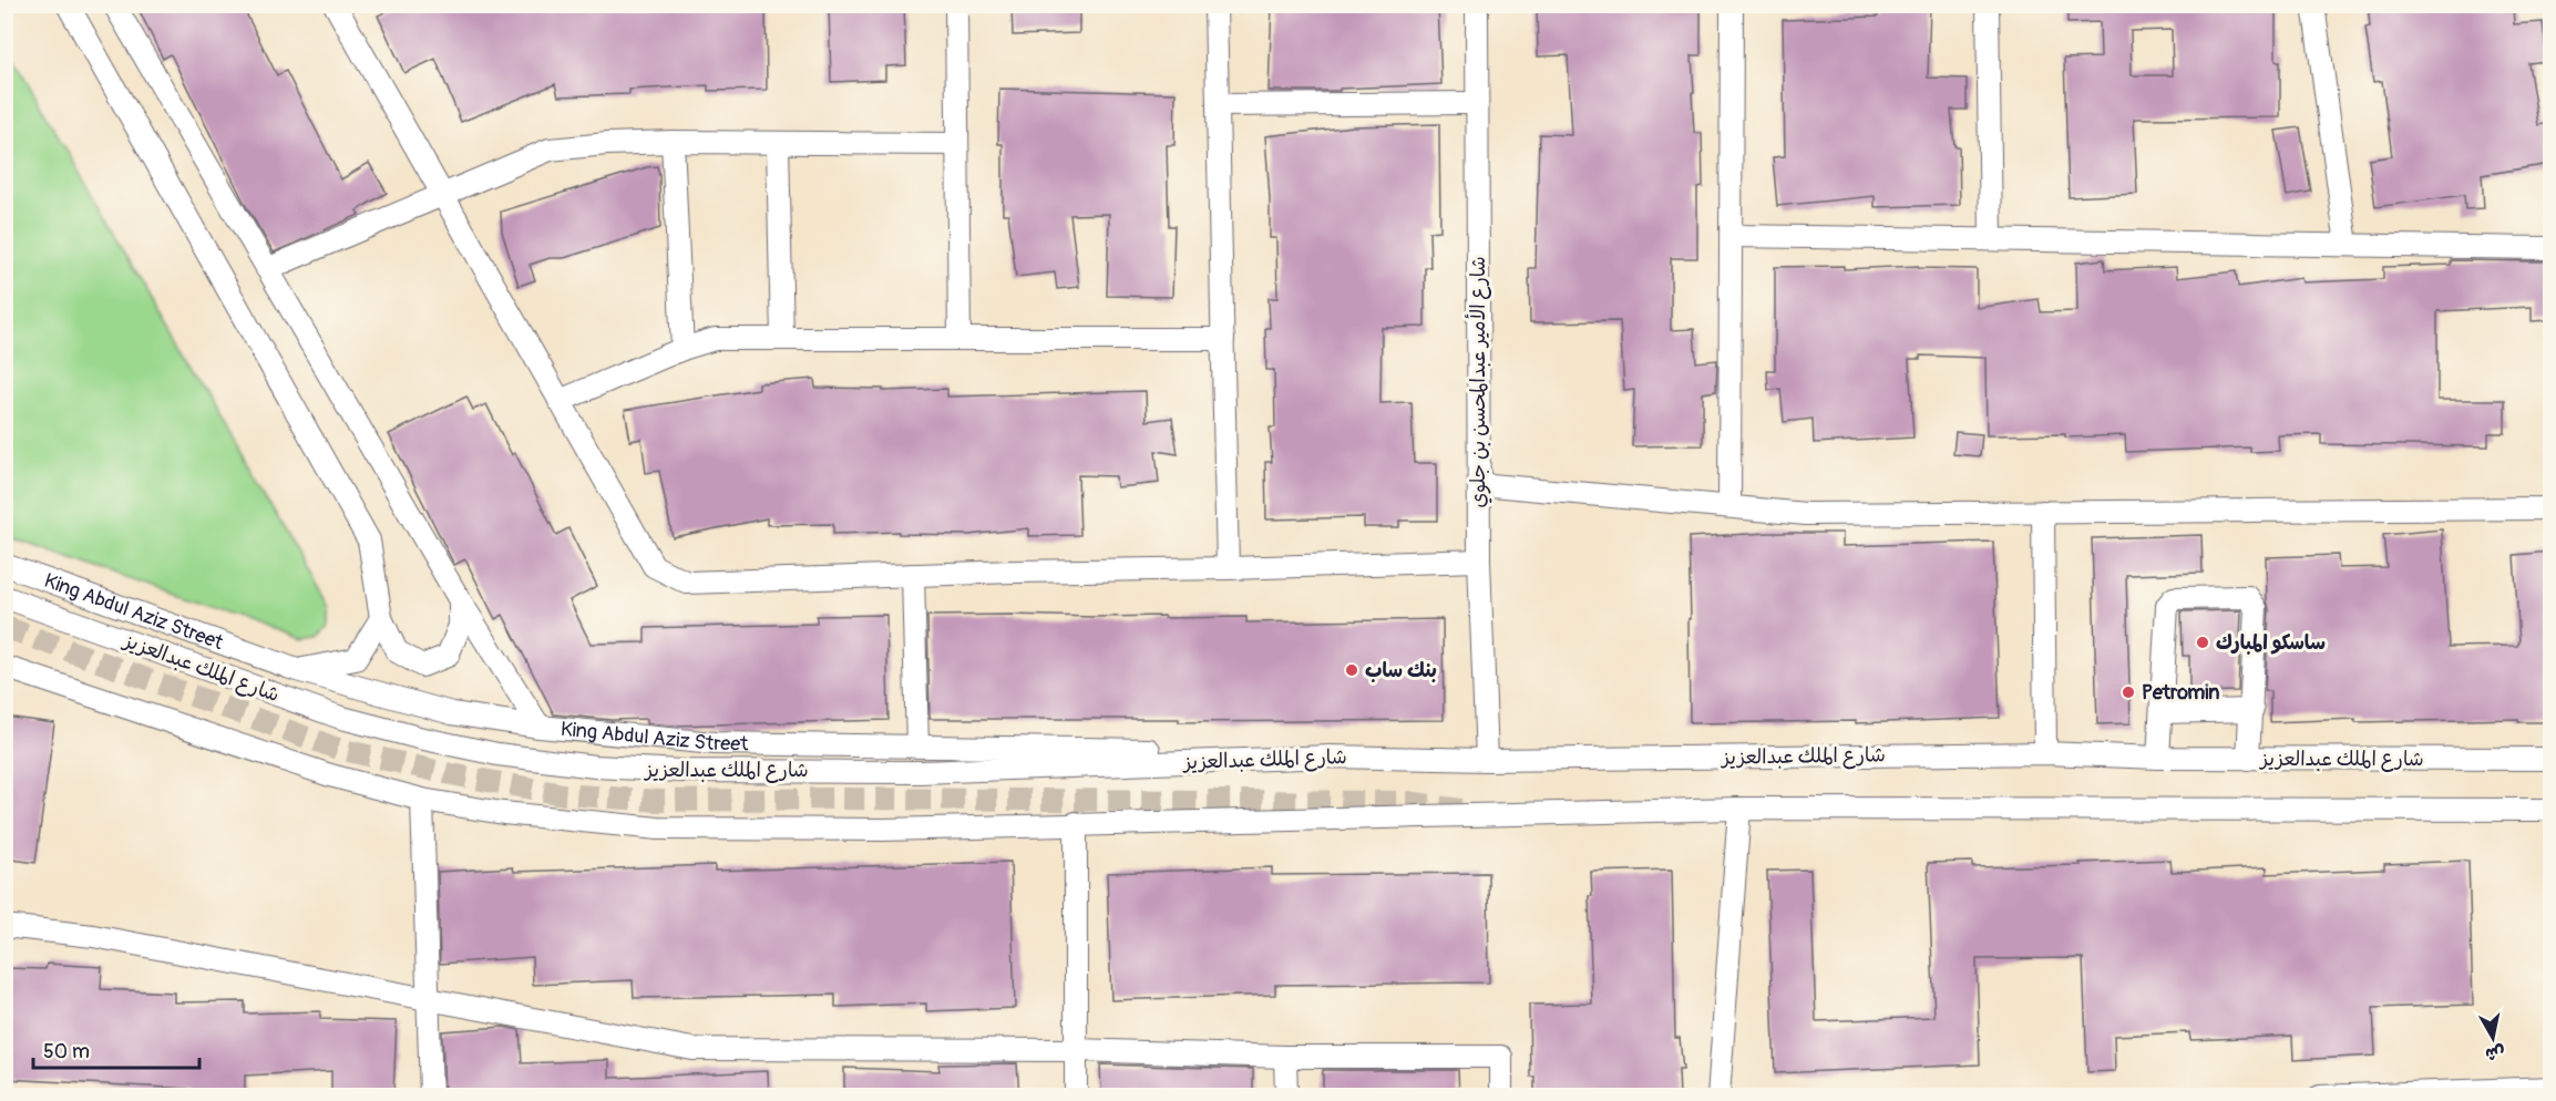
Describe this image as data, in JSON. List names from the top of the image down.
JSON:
{
  "streets": {
    "street": ["شارع الأمير عبدالمحسن بن جلوي", "King Abdul Aziz Street", "شارع الملك عبدالعزيز"]
  },
  "crossings": [
    ["شارع الأمير عبدالمحسن بن جلوي", "شارع الملك عبدالعزيز"],
    ["King Abdul Aziz Street", "شارع الملك عبدالعزيز"]
  ],
  "places": ["ساسكو المبارك", "بنك ساب", "Petromin"],
  "scale_bar": "50 m",
  "north": "bottom"
}
